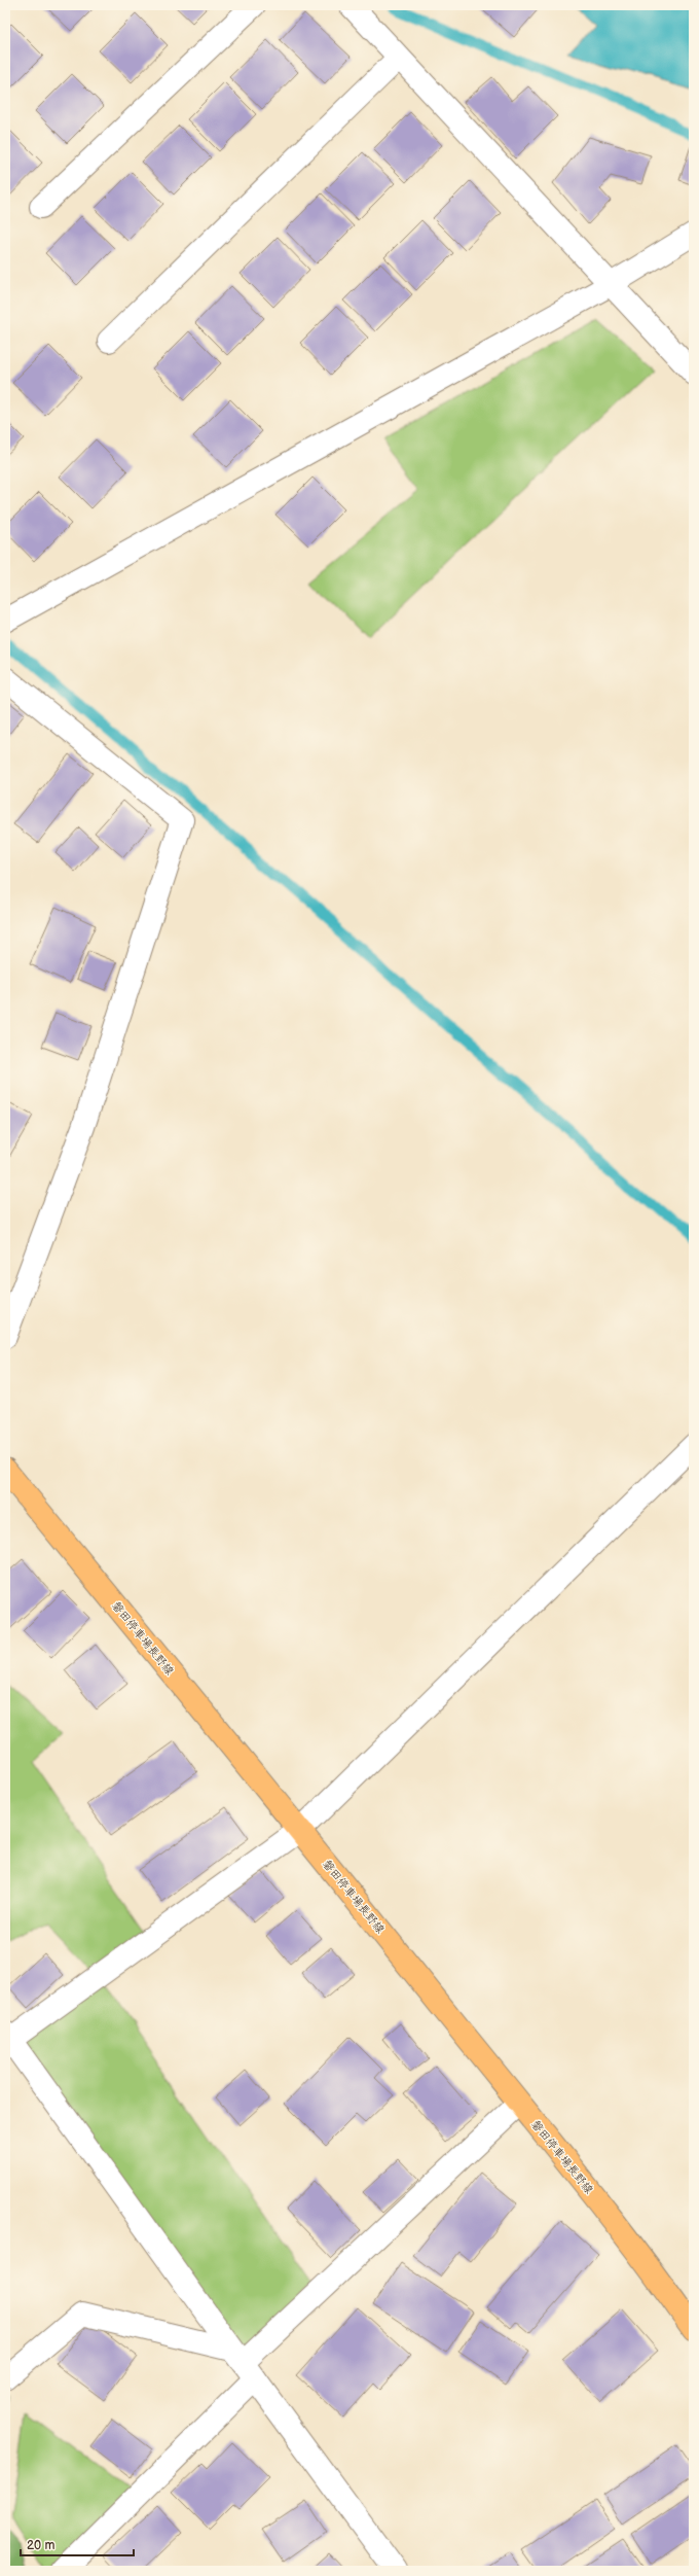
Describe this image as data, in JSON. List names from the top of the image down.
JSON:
{
  "streets": {
    "main road": ["磐田停車場長野線"]
  },
  "scale_bar": "20 m"
}
